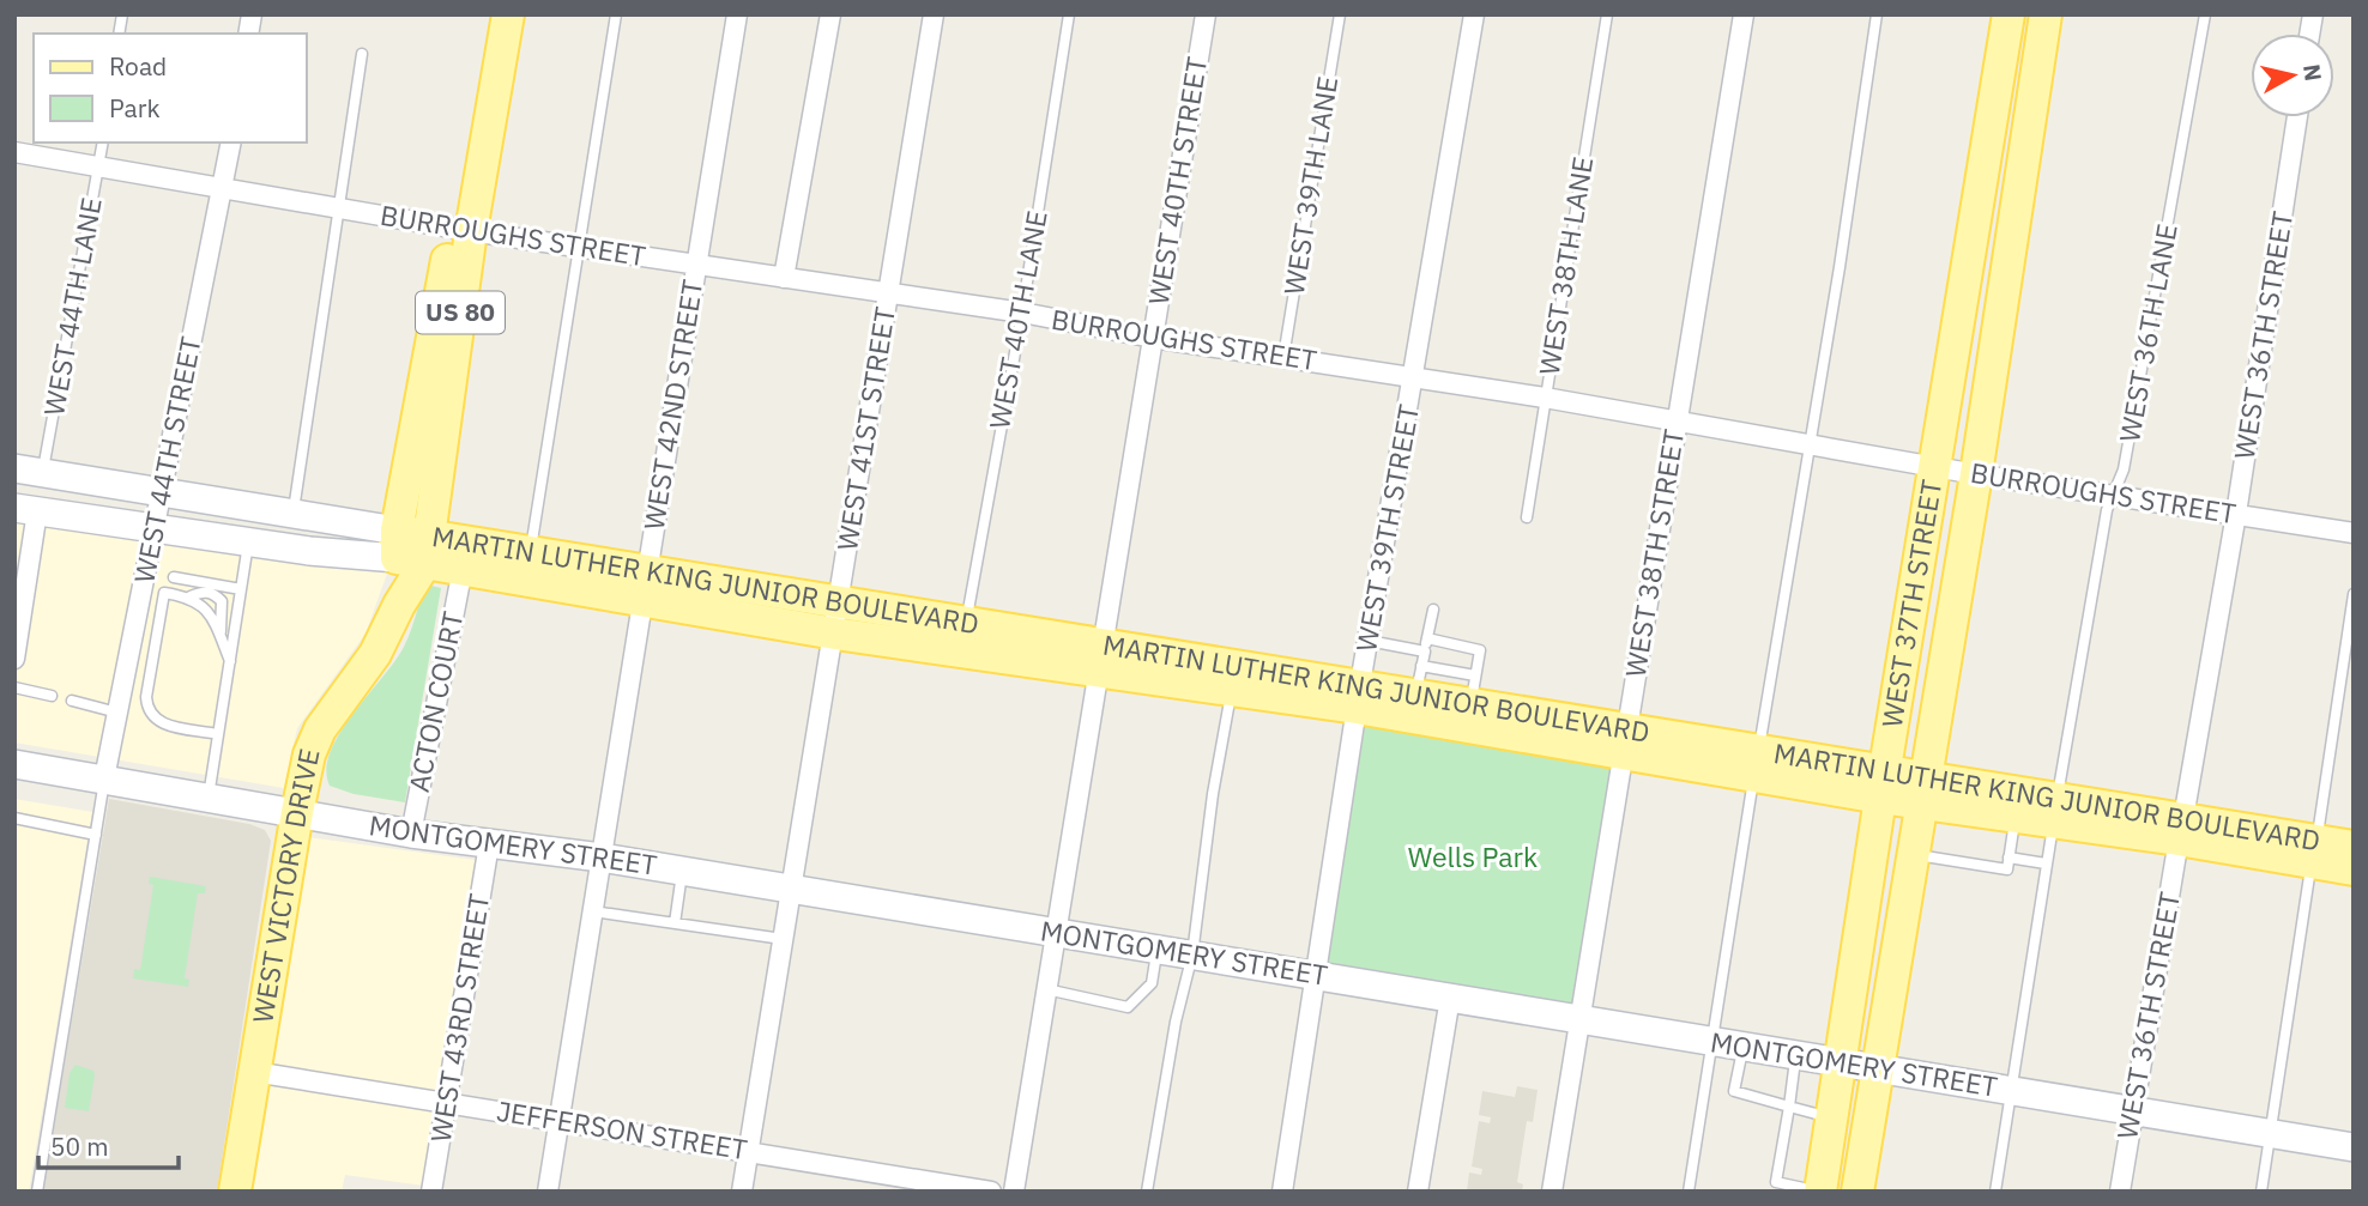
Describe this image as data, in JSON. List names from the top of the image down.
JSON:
{
  "streets": {
    "main road": [
      "US 80",
      "MARTIN LUTHER KING JUNIOR BOULEVARD",
      "WEST 37TH STREET",
      "MONTGOMERY STREET",
      "WEST VICTORY DRIVE"
    ],
    "street": [
      "WEST 40TH STREET",
      "BURROUGHS STREET",
      "WEST 36TH STREET",
      "WEST 42ND STREET",
      "WEST 41ST STREET",
      "WEST 44TH STREET",
      "WEST 39TH STREET",
      "WEST 38TH STREET",
      "ACTON COURT",
      "WEST 43RD STREET",
      "JEFFERSON STREET"
    ],
    "lane": [
      "WEST 39TH LANE",
      "WEST 38TH LANE",
      "WEST 44TH LANE",
      "WEST 40TH LANE",
      "WEST 36TH LANE"
    ]
  },
  "crossings": [
    ["WEST 40TH STREET", "BURROUGHS STREET"],
    ["WEST 40TH STREET", "MARTIN LUTHER KING JUNIOR BOULEVARD"],
    ["WEST 40TH STREET", "MONTGOMERY STREET"],
    ["WEST 39TH LANE", "BURROUGHS STREET"],
    ["BURROUGHS STREET", "WEST 38TH LANE"],
    ["BURROUGHS STREET", "WEST 44TH LANE"],
    ["BURROUGHS STREET", "WEST 40TH LANE"],
    ["BURROUGHS STREET", "WEST 36TH LANE"],
    ["BURROUGHS STREET", "WEST 36TH STREET"],
    ["BURROUGHS STREET", "WEST 42ND STREET"],
    ["BURROUGHS STREET", "WEST 41ST STREET"],
    ["BURROUGHS STREET", "WEST 44TH STREET"],
    ["BURROUGHS STREET", "WEST 39TH STREET"],
    ["BURROUGHS STREET", "WEST 38TH STREET"],
    ["BURROUGHS STREET", "WEST 37TH STREET"],
    ["BURROUGHS STREET", "WEST VICTORY DRIVE"],
    ["WEST 40TH LANE", "MARTIN LUTHER KING JUNIOR BOULEVARD"],
    ["WEST 36TH LANE", "MARTIN LUTHER KING JUNIOR BOULEVARD"],
    ["WEST 36TH LANE", "MONTGOMERY STREET"],
    ["WEST 36TH STREET", "MARTIN LUTHER KING JUNIOR BOULEVARD"],
    ["WEST 36TH STREET", "MONTGOMERY STREET"],
    ["WEST 42ND STREET", "MARTIN LUTHER KING JUNIOR BOULEVARD"],
    ["WEST 42ND STREET", "MONTGOMERY STREET"],
    ["WEST 42ND STREET", "JEFFERSON STREET"],
    ["WEST 41ST STREET", "MARTIN LUTHER KING JUNIOR BOULEVARD"],
    ["WEST 41ST STREET", "MONTGOMERY STREET"],
    ["WEST 41ST STREET", "JEFFERSON STREET"],
    ["WEST 44TH STREET", "MONTGOMERY STREET"],
    ["WEST 39TH STREET", "MARTIN LUTHER KING JUNIOR BOULEVARD"],
    ["WEST 39TH STREET", "MONTGOMERY STREET"],
    ["WEST 38TH STREET", "MARTIN LUTHER KING JUNIOR BOULEVARD"],
    ["WEST 38TH STREET", "MONTGOMERY STREET"],
    ["MARTIN LUTHER KING JUNIOR BOULEVARD", "WEST 37TH STREET"],
    ["MARTIN LUTHER KING JUNIOR BOULEVARD", "ACTON COURT"],
    ["MARTIN LUTHER KING JUNIOR BOULEVARD", "WEST VICTORY DRIVE"],
    ["WEST 37TH STREET", "MONTGOMERY STREET"],
    ["ACTON COURT", "MONTGOMERY STREET"],
    ["MONTGOMERY STREET", "WEST VICTORY DRIVE"],
    ["MONTGOMERY STREET", "WEST 43RD STREET"],
    ["WEST VICTORY DRIVE", "JEFFERSON STREET"],
    ["WEST 43RD STREET", "JEFFERSON STREET"]
  ],
  "parks": ["Wells Park"],
  "legend": ["Road", "Park"],
  "scale_bar": "50 m",
  "north": "right"
}
